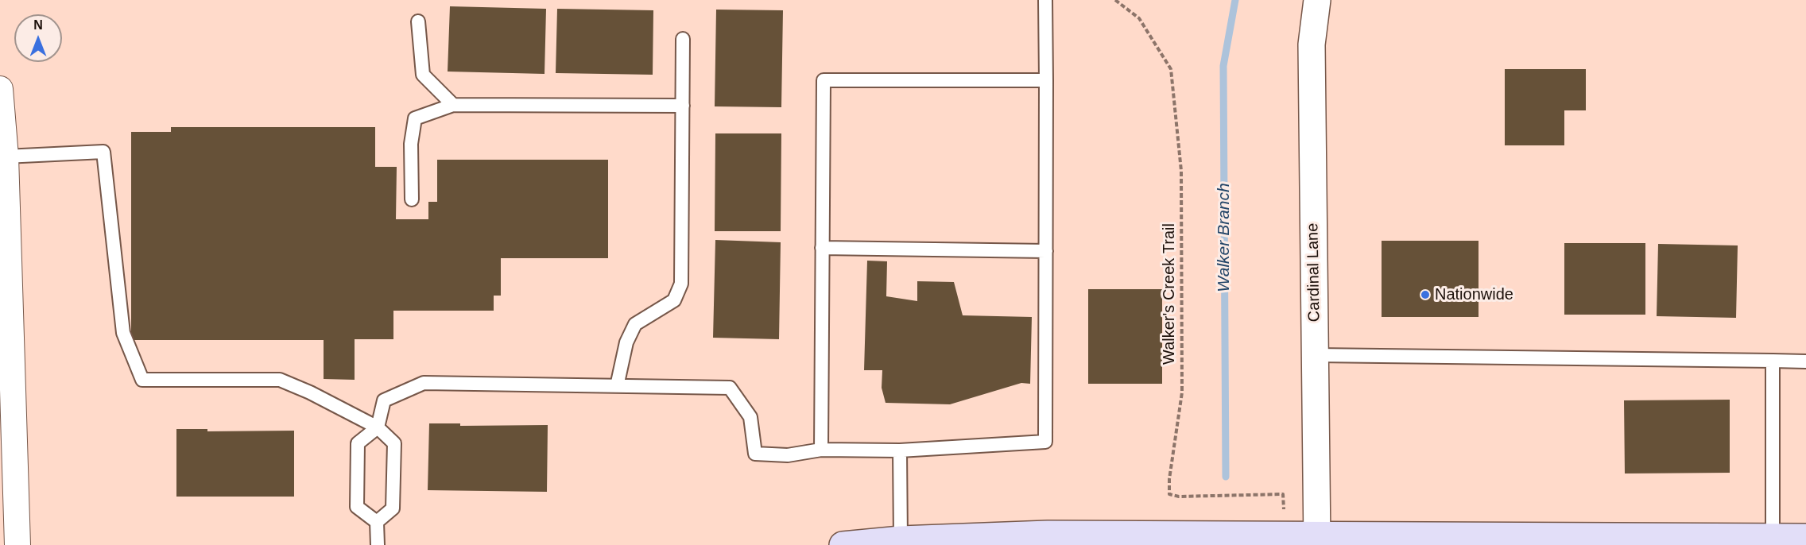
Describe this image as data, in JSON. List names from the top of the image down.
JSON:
{
  "streets": {
    "street": ["Cardinal Lane"],
    "path": ["Walker's Creek Trail"]
  },
  "water": ["Walker Branch"],
  "places": ["Nationwide"],
  "north": "top"
}
